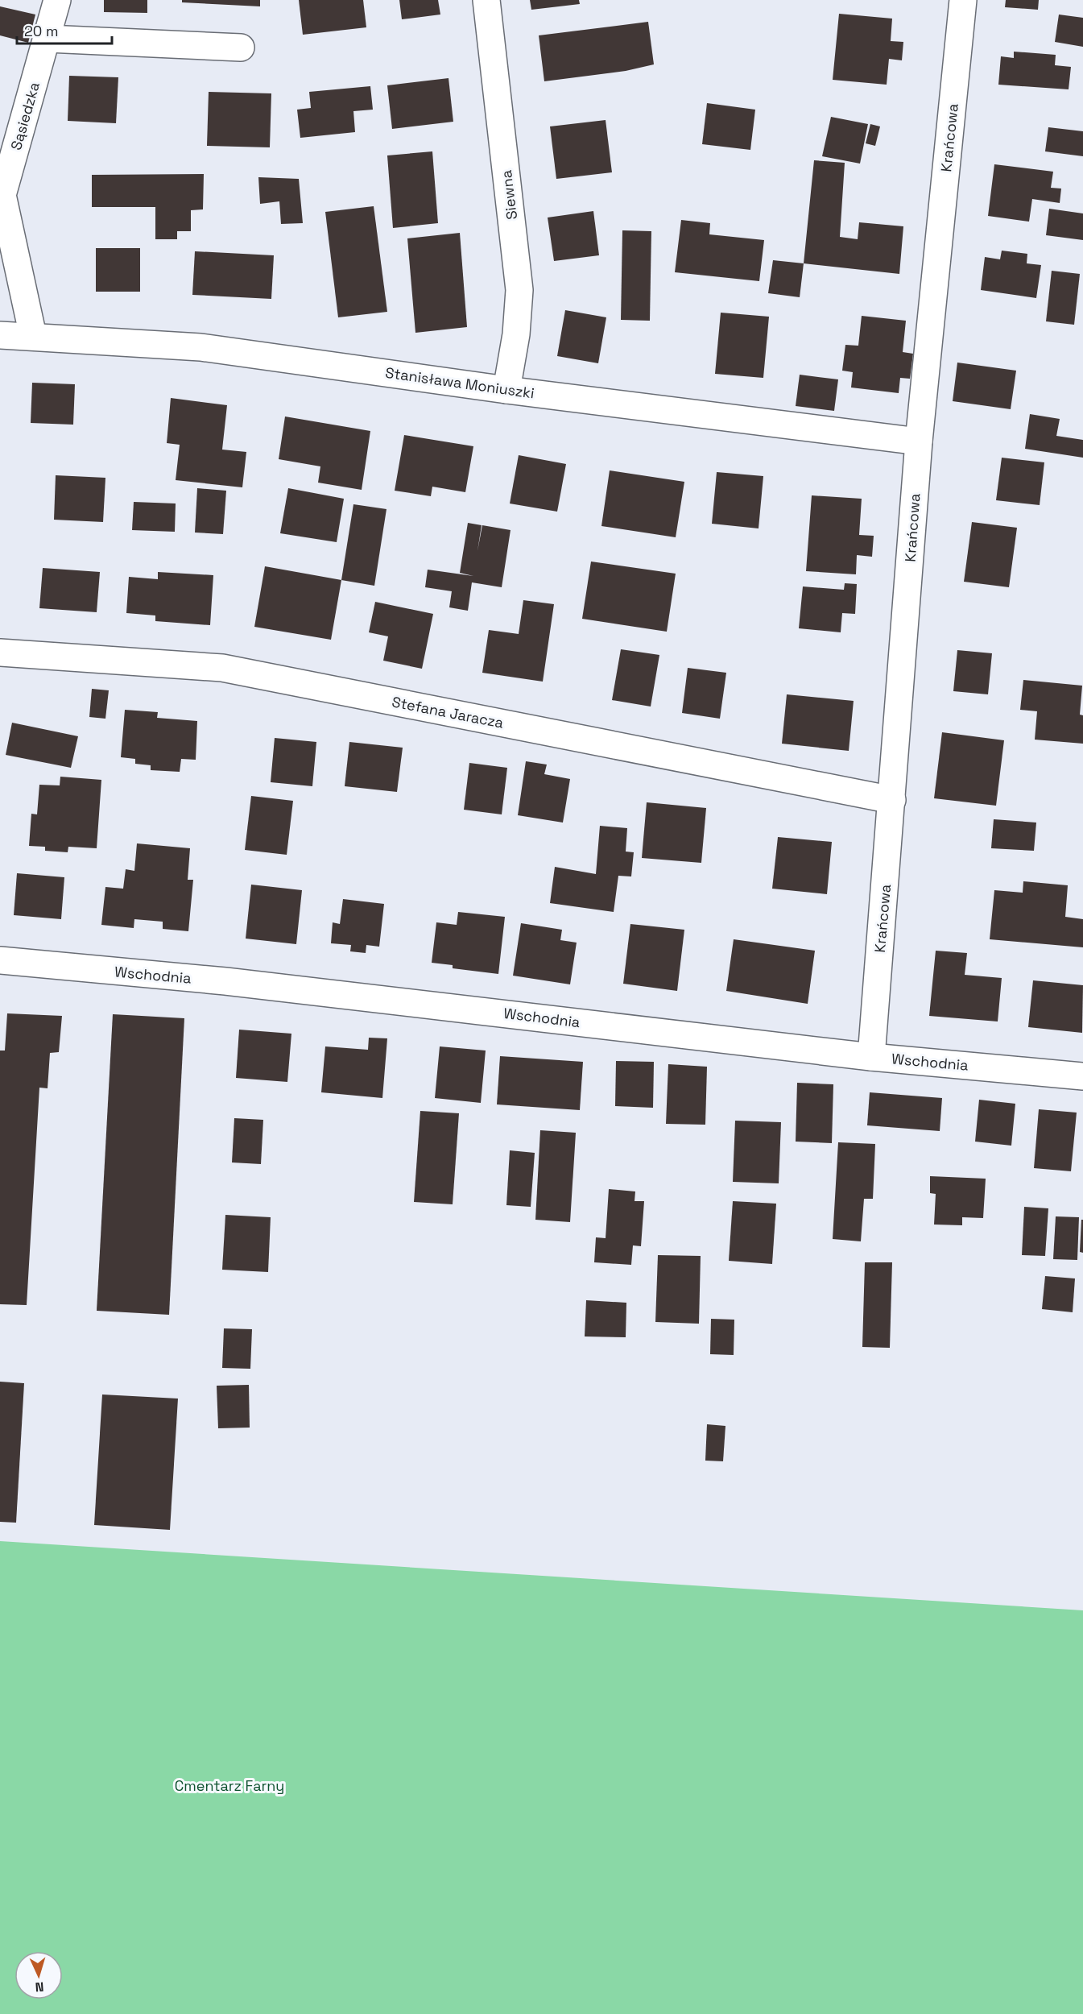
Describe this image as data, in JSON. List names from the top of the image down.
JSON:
{
  "streets": {
    "street": [
      "Sąsiedzka",
      "Krańcowa",
      "Siewna",
      "Stanisława Moniuszki",
      "Stefana Jaracza",
      "Wschodnia"
    ]
  },
  "crossings": [
    ["Sąsiedzka", "Stanisława Moniuszki"],
    ["Krańcowa", "Stanisława Moniuszki"],
    ["Krańcowa", "Stefana Jaracza"],
    ["Krańcowa", "Wschodnia"],
    ["Siewna", "Stanisława Moniuszki"]
  ],
  "parks": ["Cmentarz Farny"],
  "scale_bar": "20 m",
  "north": "bottom"
}
